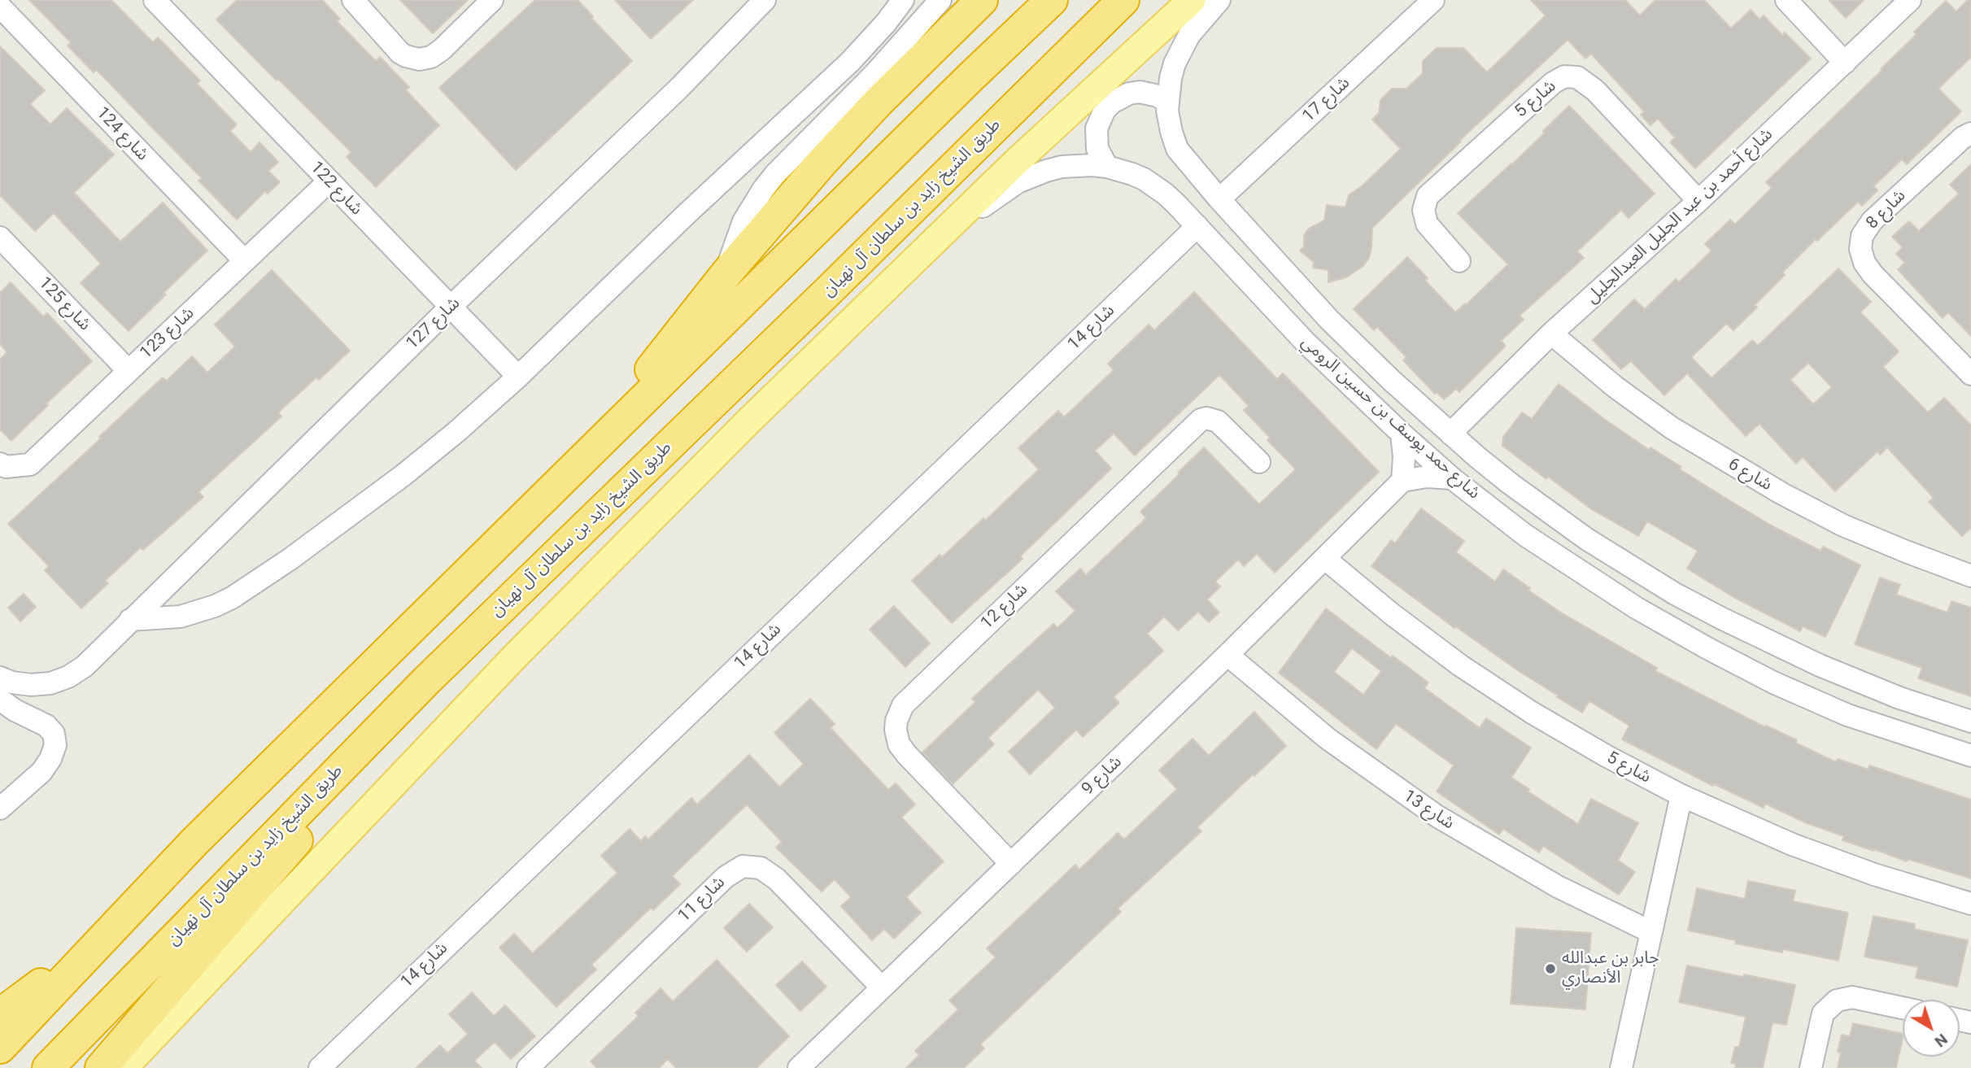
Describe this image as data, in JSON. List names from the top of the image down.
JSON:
{
  "streets": {
    "highway": ["طريق الشيخ زايد بن سلطان آل نهيان"],
    "street": [
      "شارع 5",
      "شارع 17",
      "شارع 124",
      "شارع 122",
      "شارع 8",
      "شارع أحمد بن عبد الجليل العبدالجليل",
      "شارع 125",
      "شارع 127",
      "شارع 14",
      "شارع 123",
      "شارع حمد يوسف بن حسين الرومي",
      "شارع 6",
      "شارع 12",
      "شارع 9",
      "شارع 13",
      "شارع 11"
    ]
  },
  "crossings": [
    ["شارع 5", "شارع أحمد بن عبد الجليل العبدالجليل"],
    ["شارع 5", "شارع 9"],
    ["شارع 17", "شارع حمد يوسف بن حسين الرومي"],
    ["شارع 124", "شارع 123"],
    ["شارع 122", "شارع 127"],
    ["شارع 122", "شارع 123"],
    ["شارع أحمد بن عبد الجليل العبدالجليل", "شارع حمد يوسف بن حسين الرومي"],
    ["شارع أحمد بن عبد الجليل العبدالجليل", "شارع 6"],
    ["شارع 125", "شارع 123"],
    ["شارع 14", "شارع حمد يوسف بن حسين الرومي"],
    ["شارع 12", "شارع 9"],
    ["شارع 9", "شارع 13"],
    ["شارع 9", "شارع 11"]
  ],
  "places": ["جابر بن عبدالله الأنصاري"],
  "north": "bottom right"
}
